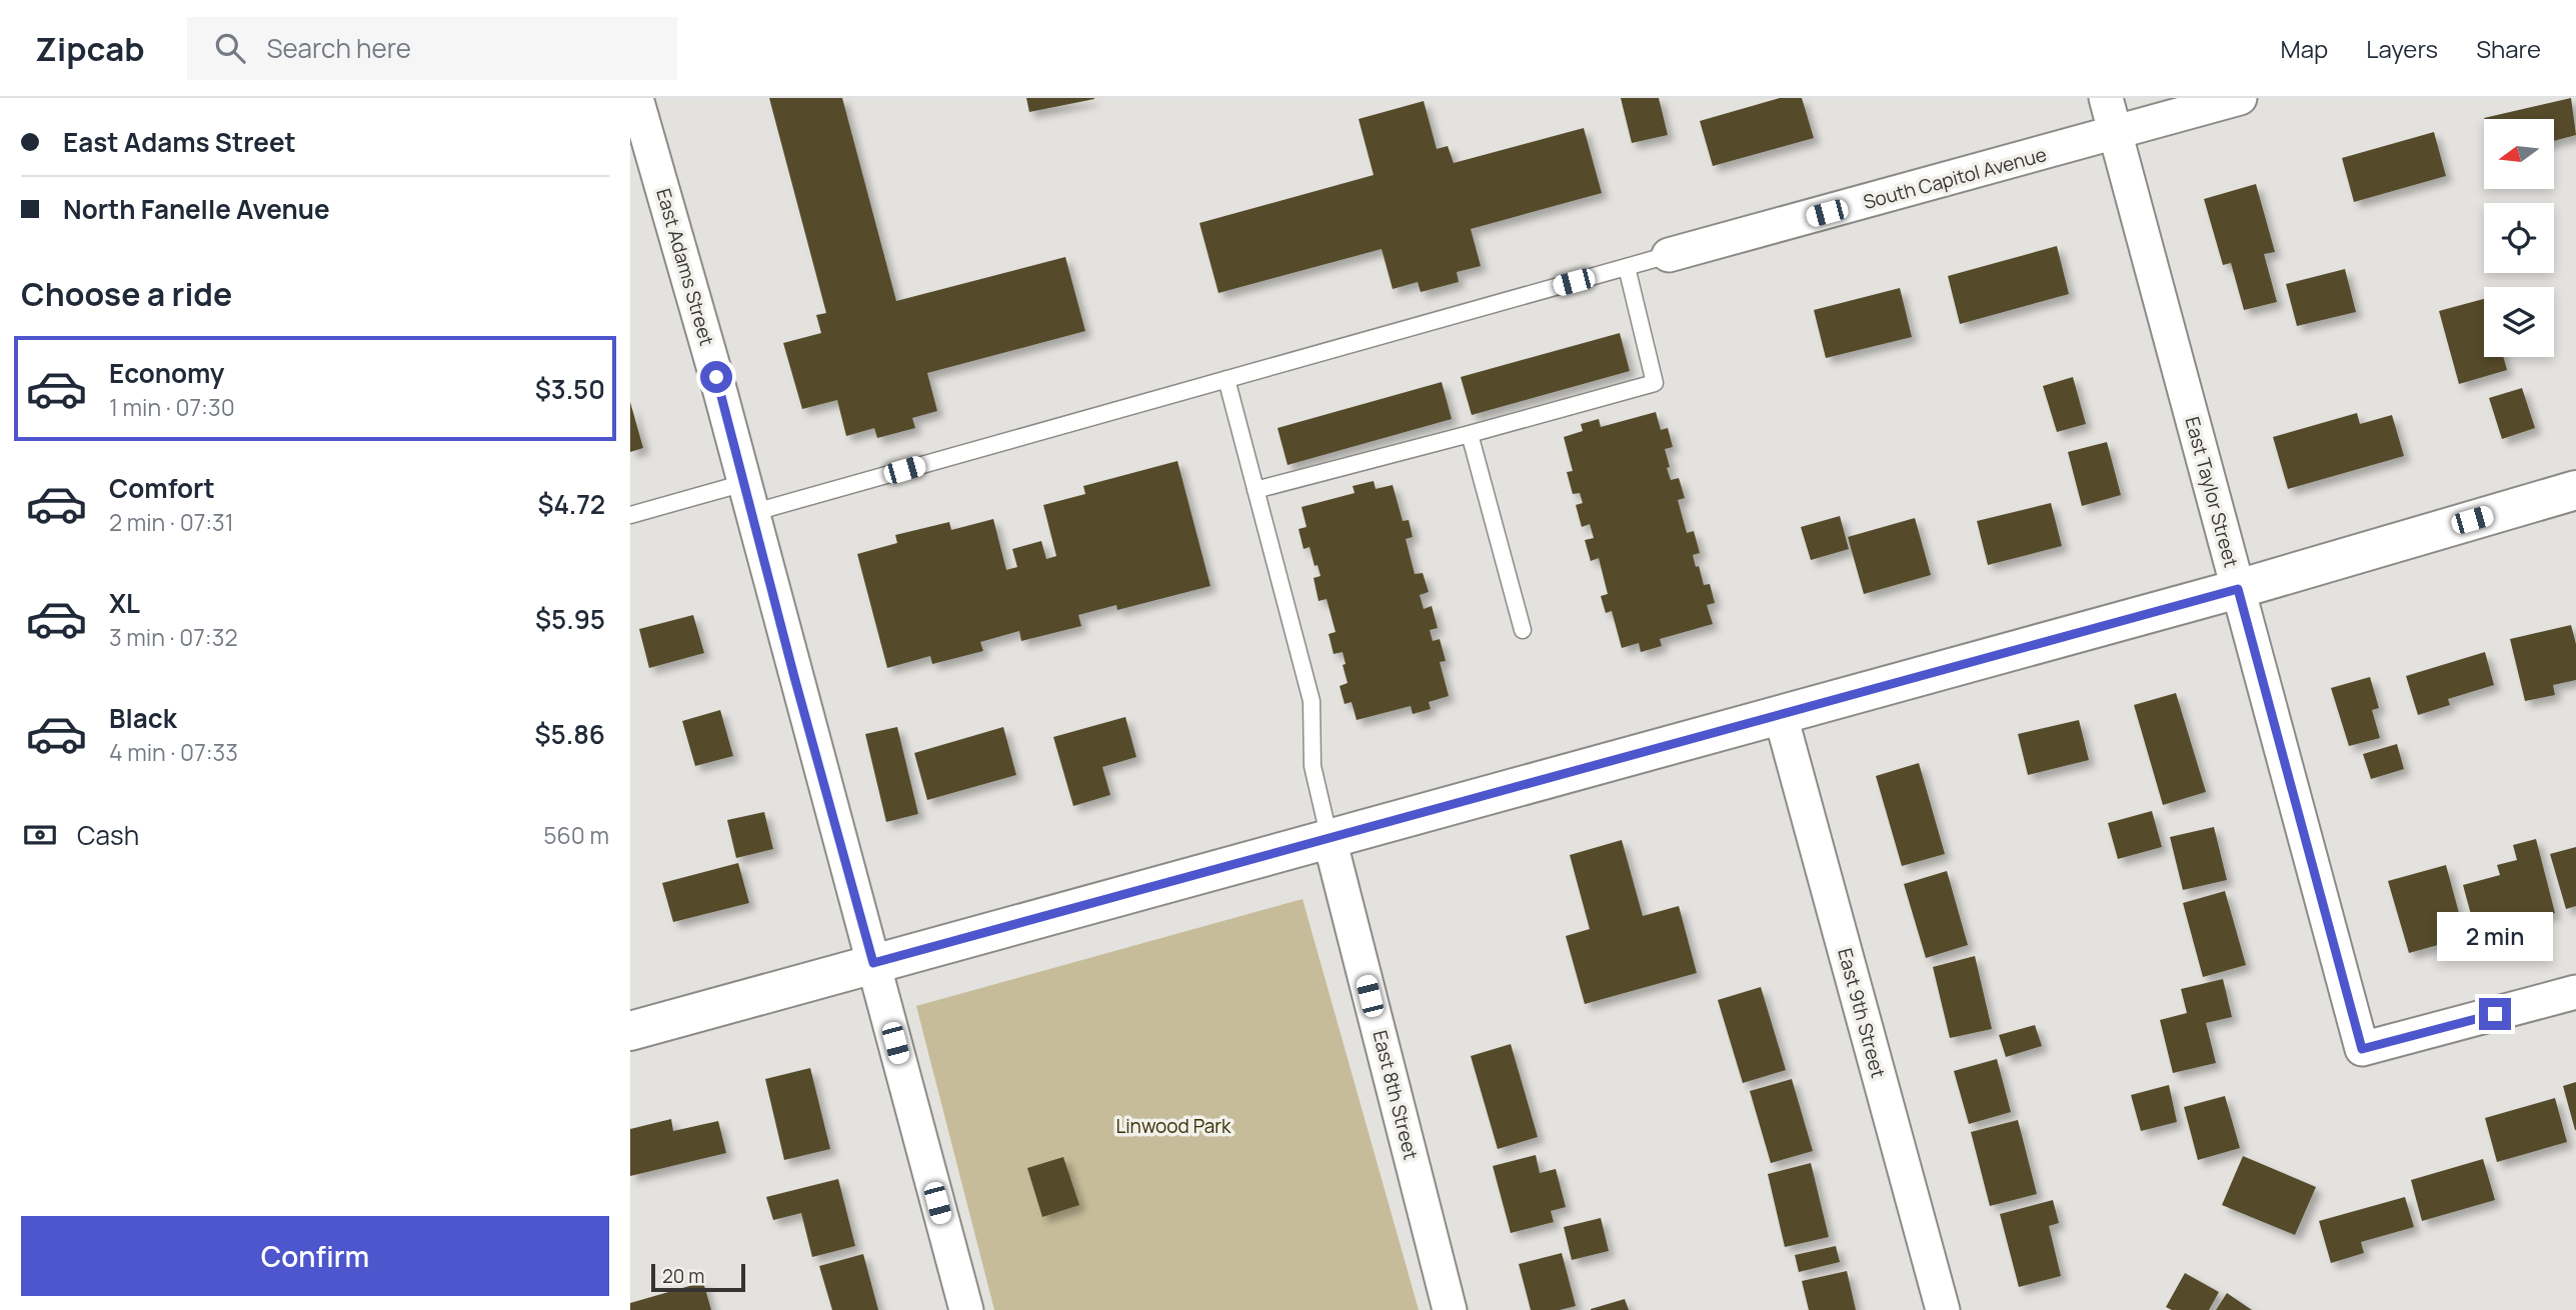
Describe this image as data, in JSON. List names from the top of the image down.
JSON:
{
  "streets": {
    "street": [
      "South Capitol Avenue",
      "East Adams Street",
      "East Taylor Street",
      "East 9th Street",
      "East 8th Street"
    ]
  },
  "crossings": [
    ["South Capitol Avenue", "East Taylor Street"]
  ],
  "parks": ["Linwood Park"],
  "scale_bar": "20 m",
  "north": "left",
  "page": {
    "header": "Zipcab",
    "search": "Search here",
    "nav": ["Map", "Layers", "Share"],
    "banner": ["East Adams Street", "North Fanelle Avenue"],
    "heading": "Choose a ride",
    "list": [
      {
        "name": "Economy",
        "note": "1 min · 07:30",
        "value": "$3.50"
      },
      {
        "name": "Comfort",
        "note": "2 min · 07:31",
        "value": "$4.72"
      },
      {
        "name": "XL",
        "note": "3 min · 07:32",
        "value": "$5.95"
      },
      {
        "name": "Black",
        "note": "4 min · 07:33",
        "value": "$5.86"
      }
    ],
    "pay": ["Cash", "560 m"],
    "bubble": "2 min",
    "buttons": "Confirm",
    "scale": "20 m"
  }
}
